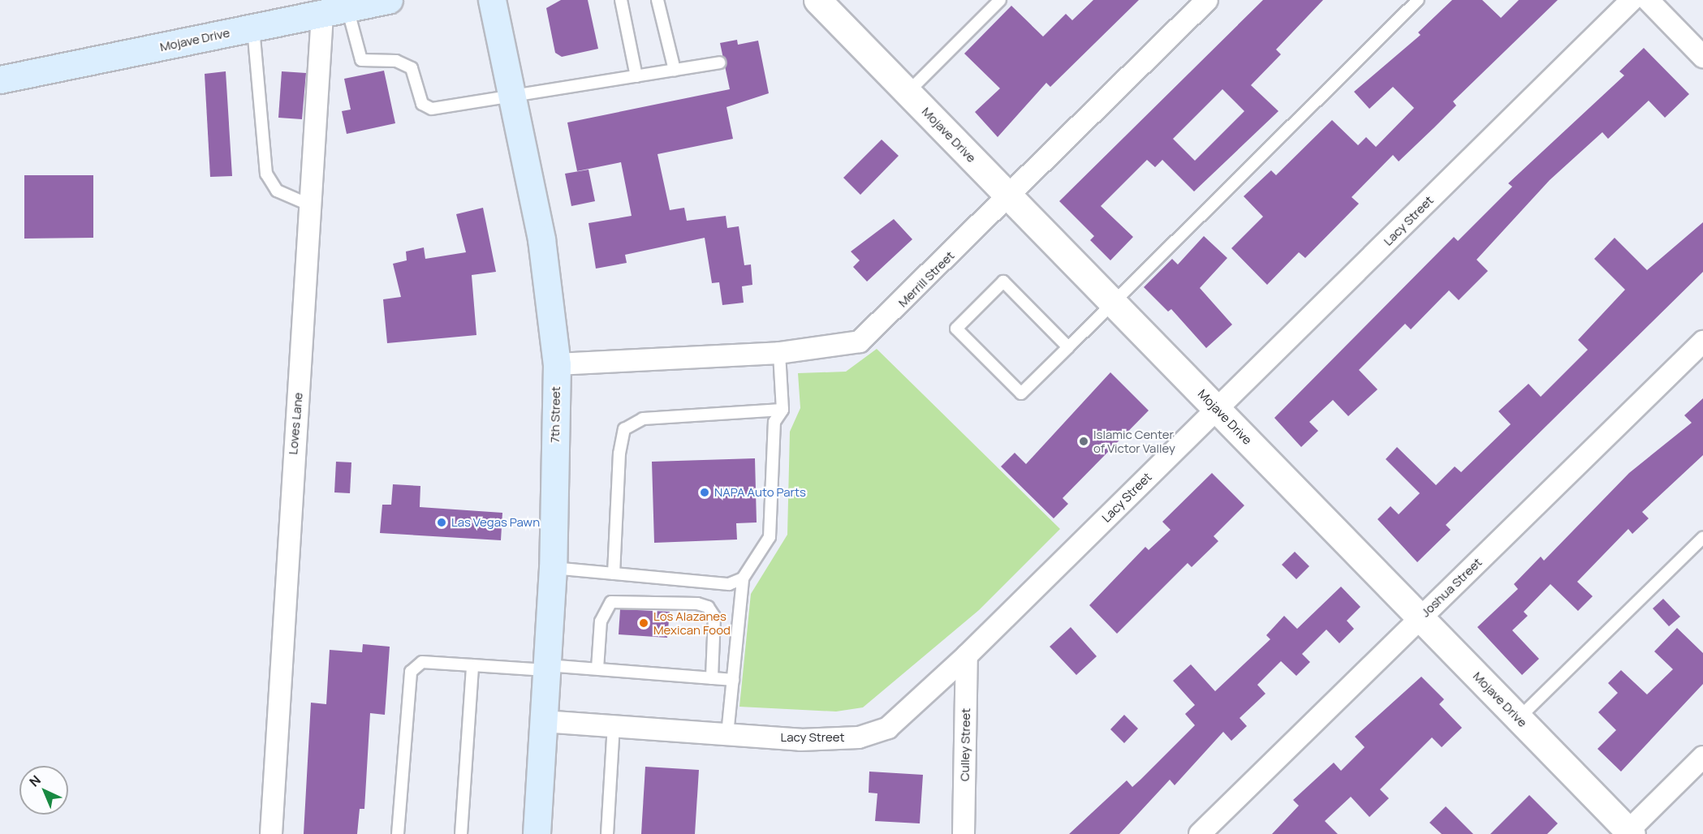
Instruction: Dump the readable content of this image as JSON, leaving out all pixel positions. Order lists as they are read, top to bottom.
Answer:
{
  "streets": {
    "main road": ["Mojave Drive", "7th Street"],
    "street": [
      "Lacy Street",
      "Merrill Street",
      "Loves Lane",
      "Joshua Street",
      "Culley Street"
    ]
  },
  "crossings": [
    ["Mojave Drive", "Lacy Street"],
    ["Mojave Drive", "Merrill Street"],
    ["Mojave Drive", "Loves Lane"],
    ["Mojave Drive", "Joshua Street"],
    ["Lacy Street", "7th Street"],
    ["Lacy Street", "Culley Street"],
    ["Merrill Street", "7th Street"]
  ],
  "places": [
    "Islamic Center of Victor Valley",
    "NAPA Auto Parts",
    "Las Vegas Pawn",
    "Los Alazanes Mexican Food"
  ],
  "north": "top left"
}
